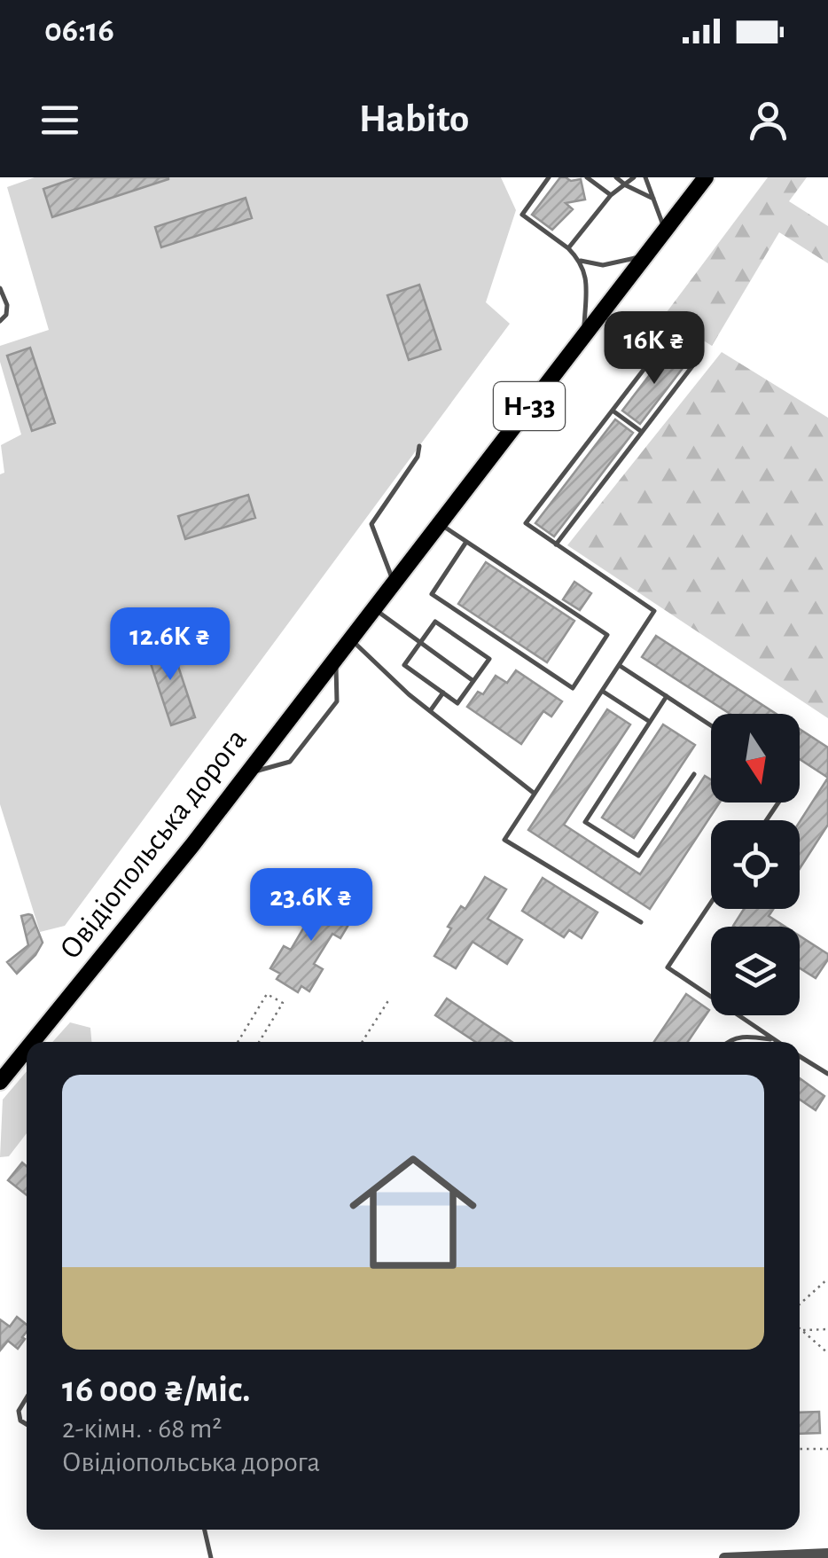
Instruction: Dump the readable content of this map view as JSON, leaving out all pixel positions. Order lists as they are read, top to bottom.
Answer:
{
  "streets": {
    "main road": ["Н-33", "Овідіопольська дорога"]
  },
  "north": "bottom",
  "page": {
    "status": "06:16",
    "header": "Habito",
    "price": ["16K ₴", "12.6K ₴", "23.6K ₴"],
    "list": [
      {
        "name": "16 000 ₴/міс.",
        "note": "2-кімн. · 68 m² · Овідіопольська дорога"
      }
    ]
  }
}
